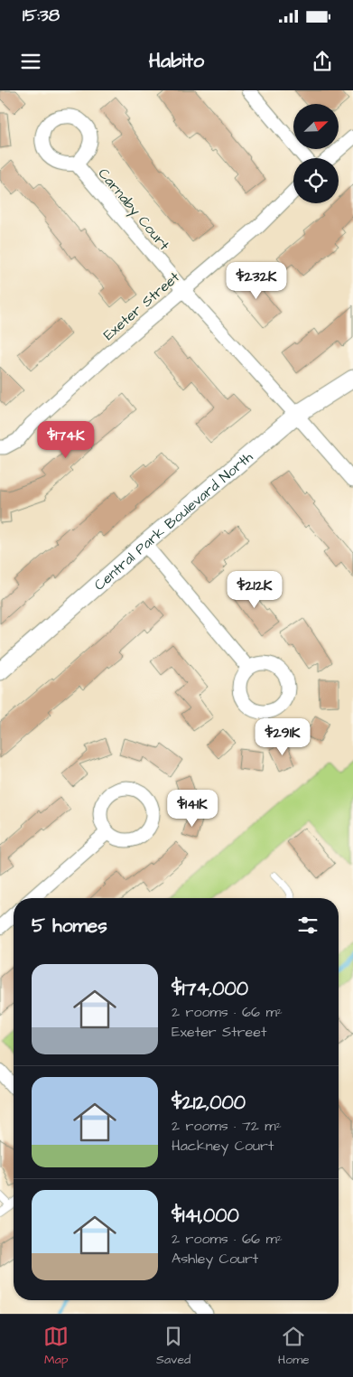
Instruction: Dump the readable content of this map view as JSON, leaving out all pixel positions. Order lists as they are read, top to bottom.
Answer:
{
  "streets": {
    "street": ["Carnaby Court", "Exeter Street", "Central Park Boulevard North"]
  },
  "crossings": [
    ["Carnaby Court", "Exeter Street"],
    ["Carnaby Court", "Central Park Boulevard North"]
  ],
  "north": "top right",
  "page": {
    "status": "15:38",
    "header": "Habito",
    "price": [
      "$232K",
      "$174K",
      "$212K",
      "$291K",
      "$141K"
    ],
    "heading": "5 homes",
    "list": [
      {
        "name": "$174,000",
        "note": "2 rooms · 66 m² · Exeter Street"
      },
      {
        "name": "$212,000",
        "note": "2 rooms · 72 m² · Hackney Court"
      },
      {
        "name": "$141,000",
        "note": "2 rooms · 66 m² · Ashley Court"
      }
    ],
    "tabs": ["Map", "Saved", "Home"]
  }
}
